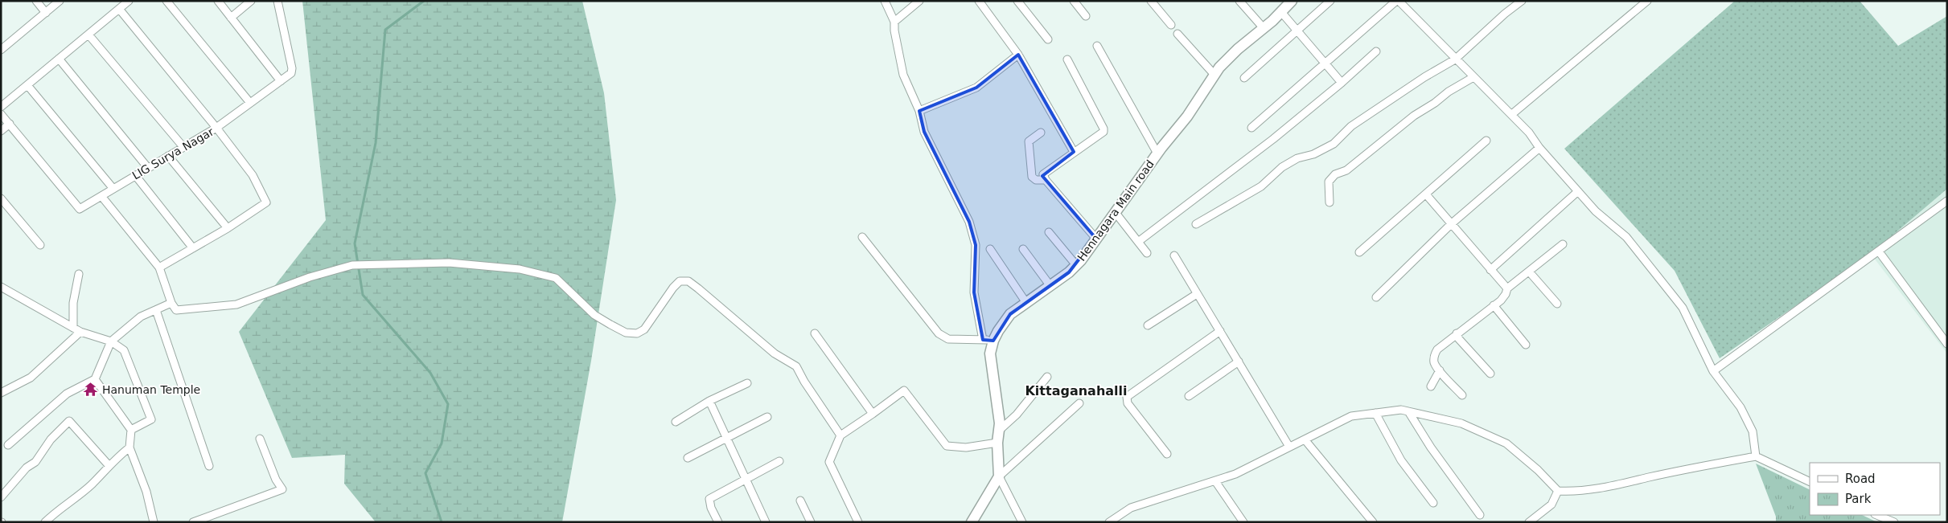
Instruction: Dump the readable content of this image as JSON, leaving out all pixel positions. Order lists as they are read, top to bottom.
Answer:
{
  "streets": {
    "street": ["LIG Surya Nagar", "Hennagara Main road"]
  },
  "districts": ["Kittaganahalli"],
  "places": {
    "temple": ["Hanuman Temple"]
  },
  "legend": ["Road", "Park"]
}
